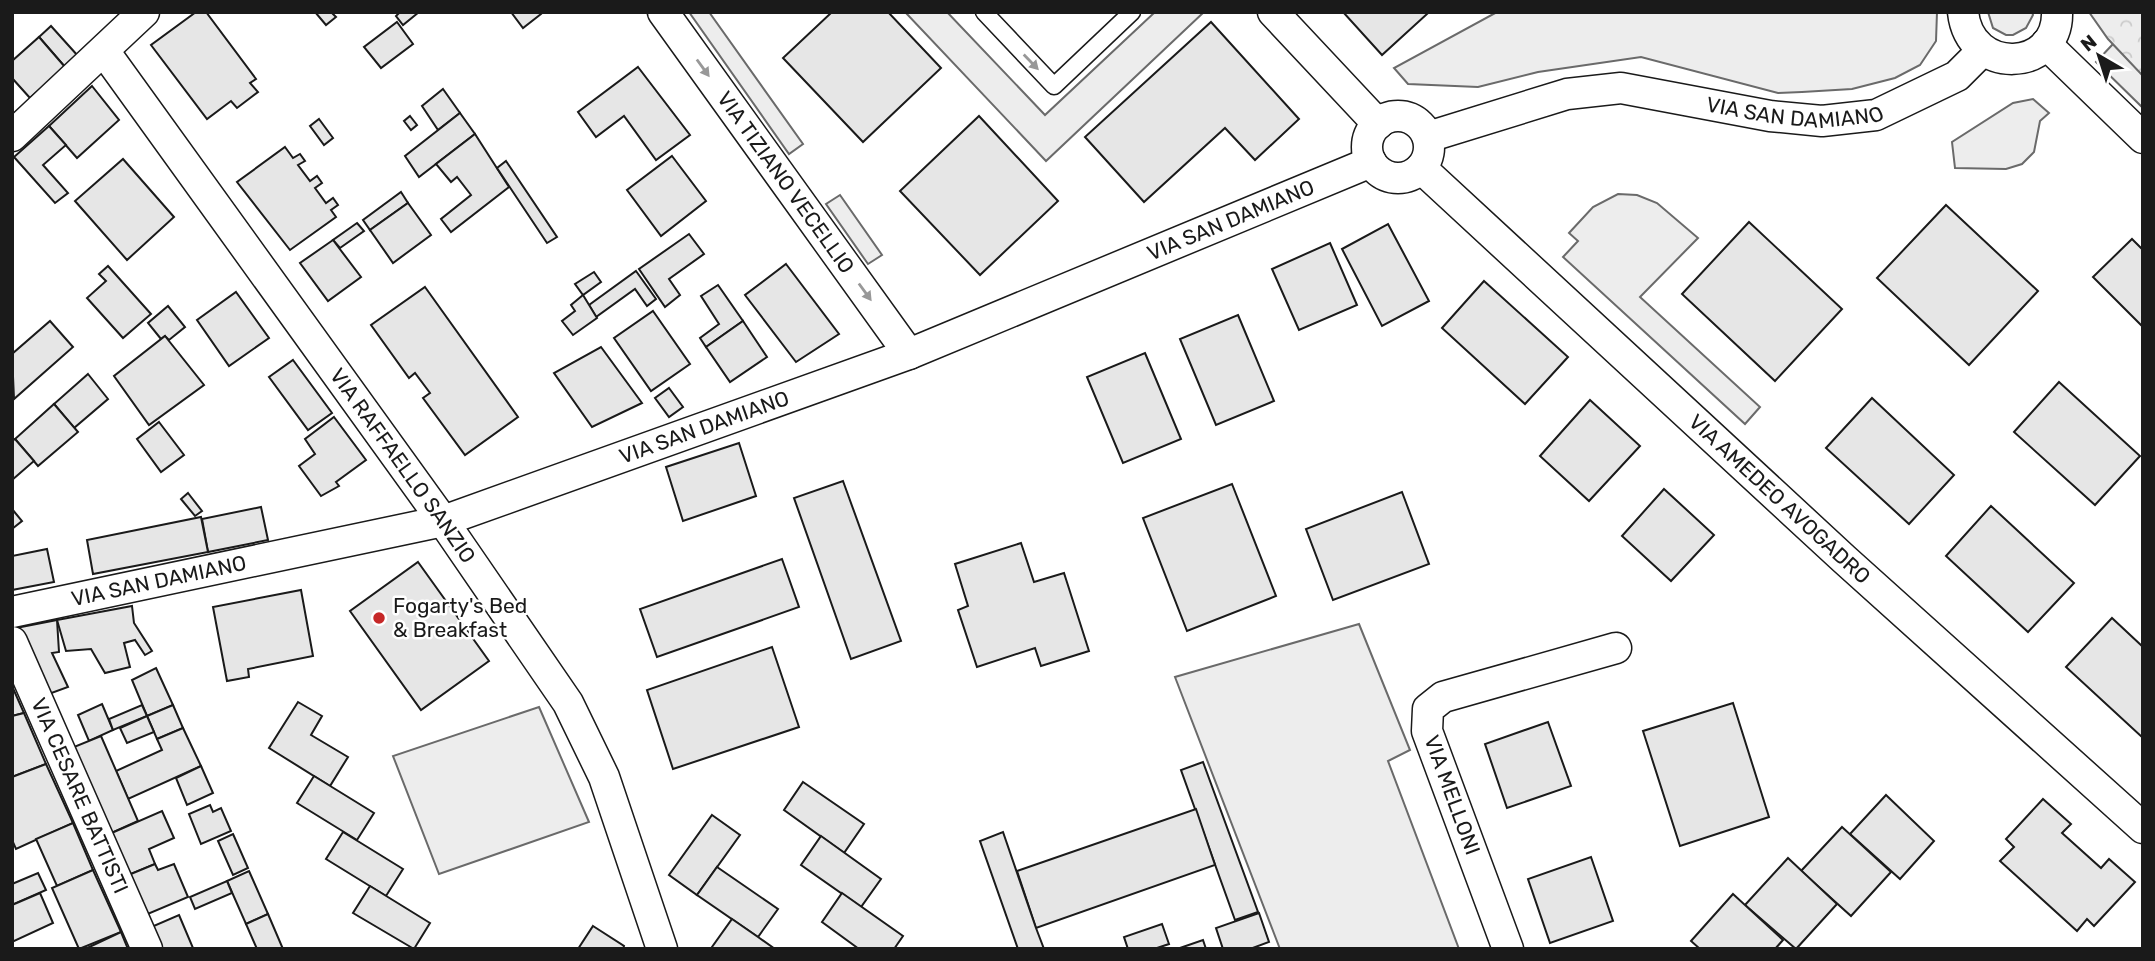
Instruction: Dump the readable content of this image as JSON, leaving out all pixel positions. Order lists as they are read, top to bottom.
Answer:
{
  "streets": {
    "street": [
      "VIA SAN DAMIANO",
      "VIA TIZIANO VECELLIO",
      "VIA RAFFAELLO SANZIO",
      "VIA AMEDEO AVOGADRO",
      "VIA CESARE BATTISTI",
      "VIA MELLONI"
    ]
  },
  "crossings": [
    ["VIA SAN DAMIANO", "VIA TIZIANO VECELLIO"],
    ["VIA SAN DAMIANO", "VIA RAFFAELLO SANZIO"],
    ["VIA SAN DAMIANO", "VIA AMEDEO AVOGADRO"]
  ],
  "one_way": ["VIA TIZIANO VECELLIO"],
  "places": ["Fogarty's Bed & Breakfast"],
  "north": "top left"
}
